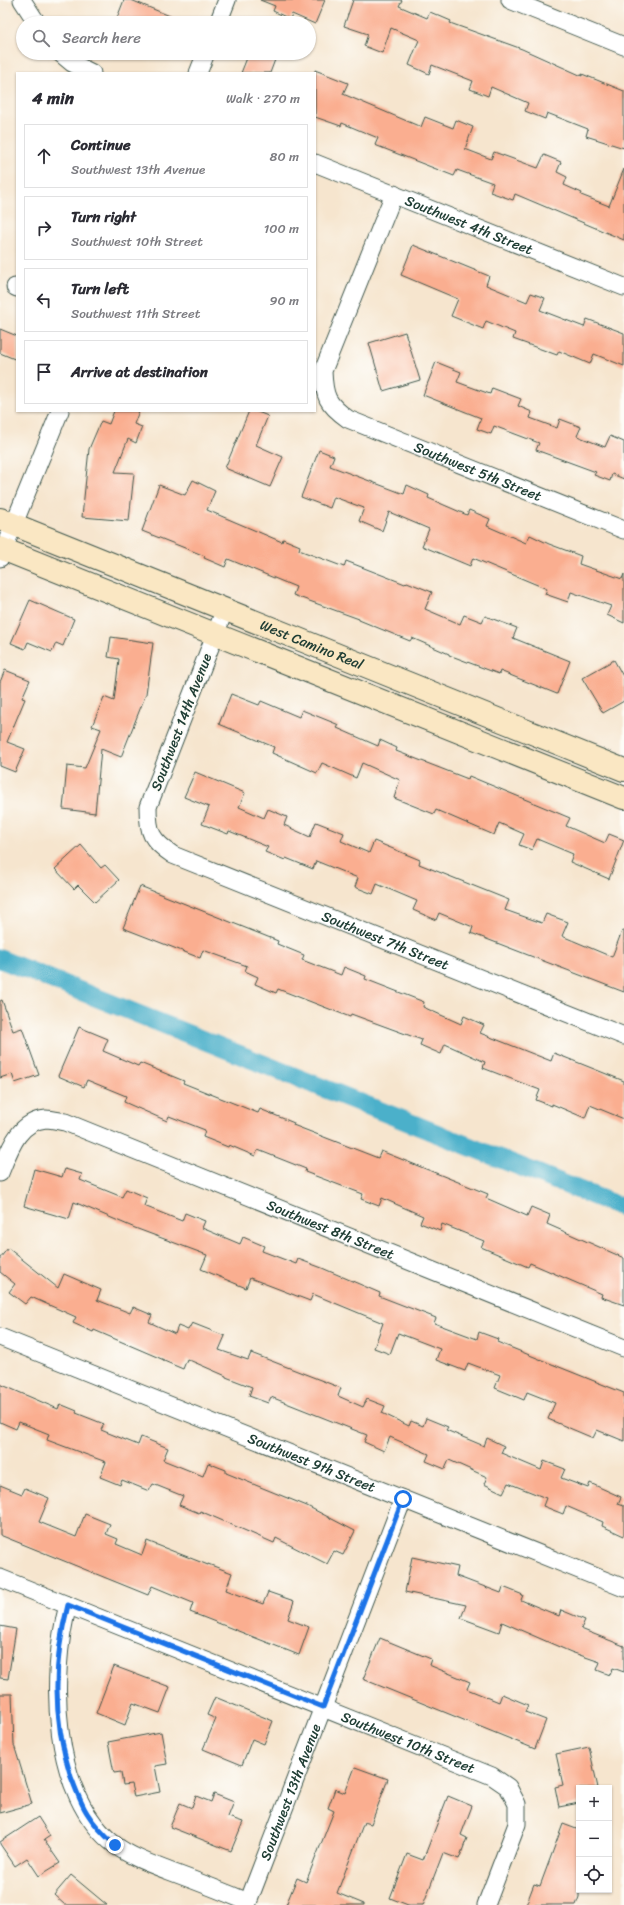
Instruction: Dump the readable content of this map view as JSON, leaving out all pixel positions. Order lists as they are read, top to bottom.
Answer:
{
  "streets": {
    "street": [
      "Southwest 4th Street",
      "Southwest 5th Street",
      "West Camino Real",
      "Southwest 14th Avenue",
      "Southwest 7th Street",
      "Southwest 8th Street",
      "Southwest 9th Street",
      "Southwest 10th Street",
      "Southwest 13th Avenue"
    ]
  },
  "crossings": [
    ["Southwest 4th Street", "Southwest 5th Street"],
    ["West Camino Real", "Southwest 14th Avenue"],
    ["Southwest 14th Avenue", "Southwest 7th Street"],
    ["Southwest 9th Street", "Southwest 13th Avenue"],
    ["Southwest 10th Street", "Southwest 13th Avenue"]
  ],
  "page": {
    "search": "Search here",
    "heading": ["4 min", "Walk · 270 m"],
    "list": [
      ["Continue", "Southwest 13th Avenue", "80 m"],
      ["Turn right", "Southwest 10th Street", "100 m"],
      ["Turn left", "Southwest 11th Street", "90 m"],
      "Arrive at destination"
    ],
    "map_buttons": ["+", "−"]
  }
}
